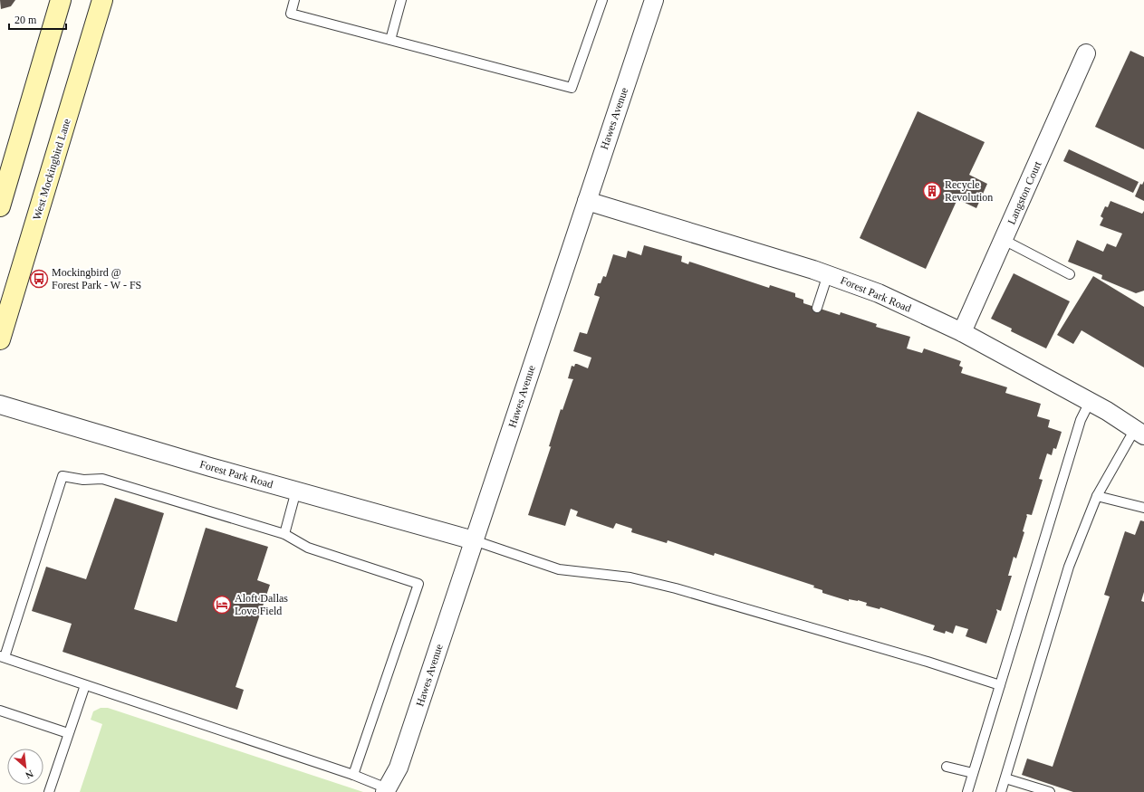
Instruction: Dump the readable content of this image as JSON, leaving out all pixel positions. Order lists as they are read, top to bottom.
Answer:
{
  "streets": {
    "main road": ["West Mockingbird Lane"],
    "street": ["Hawes Avenue", "Langston Court", "Forest Park Road"]
  },
  "crossings": [
    ["Hawes Avenue", "Forest Park Road"],
    ["Langston Court", "Forest Park Road"]
  ],
  "places": {
    "building": ["Recycle Revolution"],
    "bus stop": ["Mockingbird @ Forest Park - W - FS"],
    "hotel": ["Aloft Dallas Love Field"]
  },
  "scale_bar": "20 m",
  "north": "bottom right"
}
